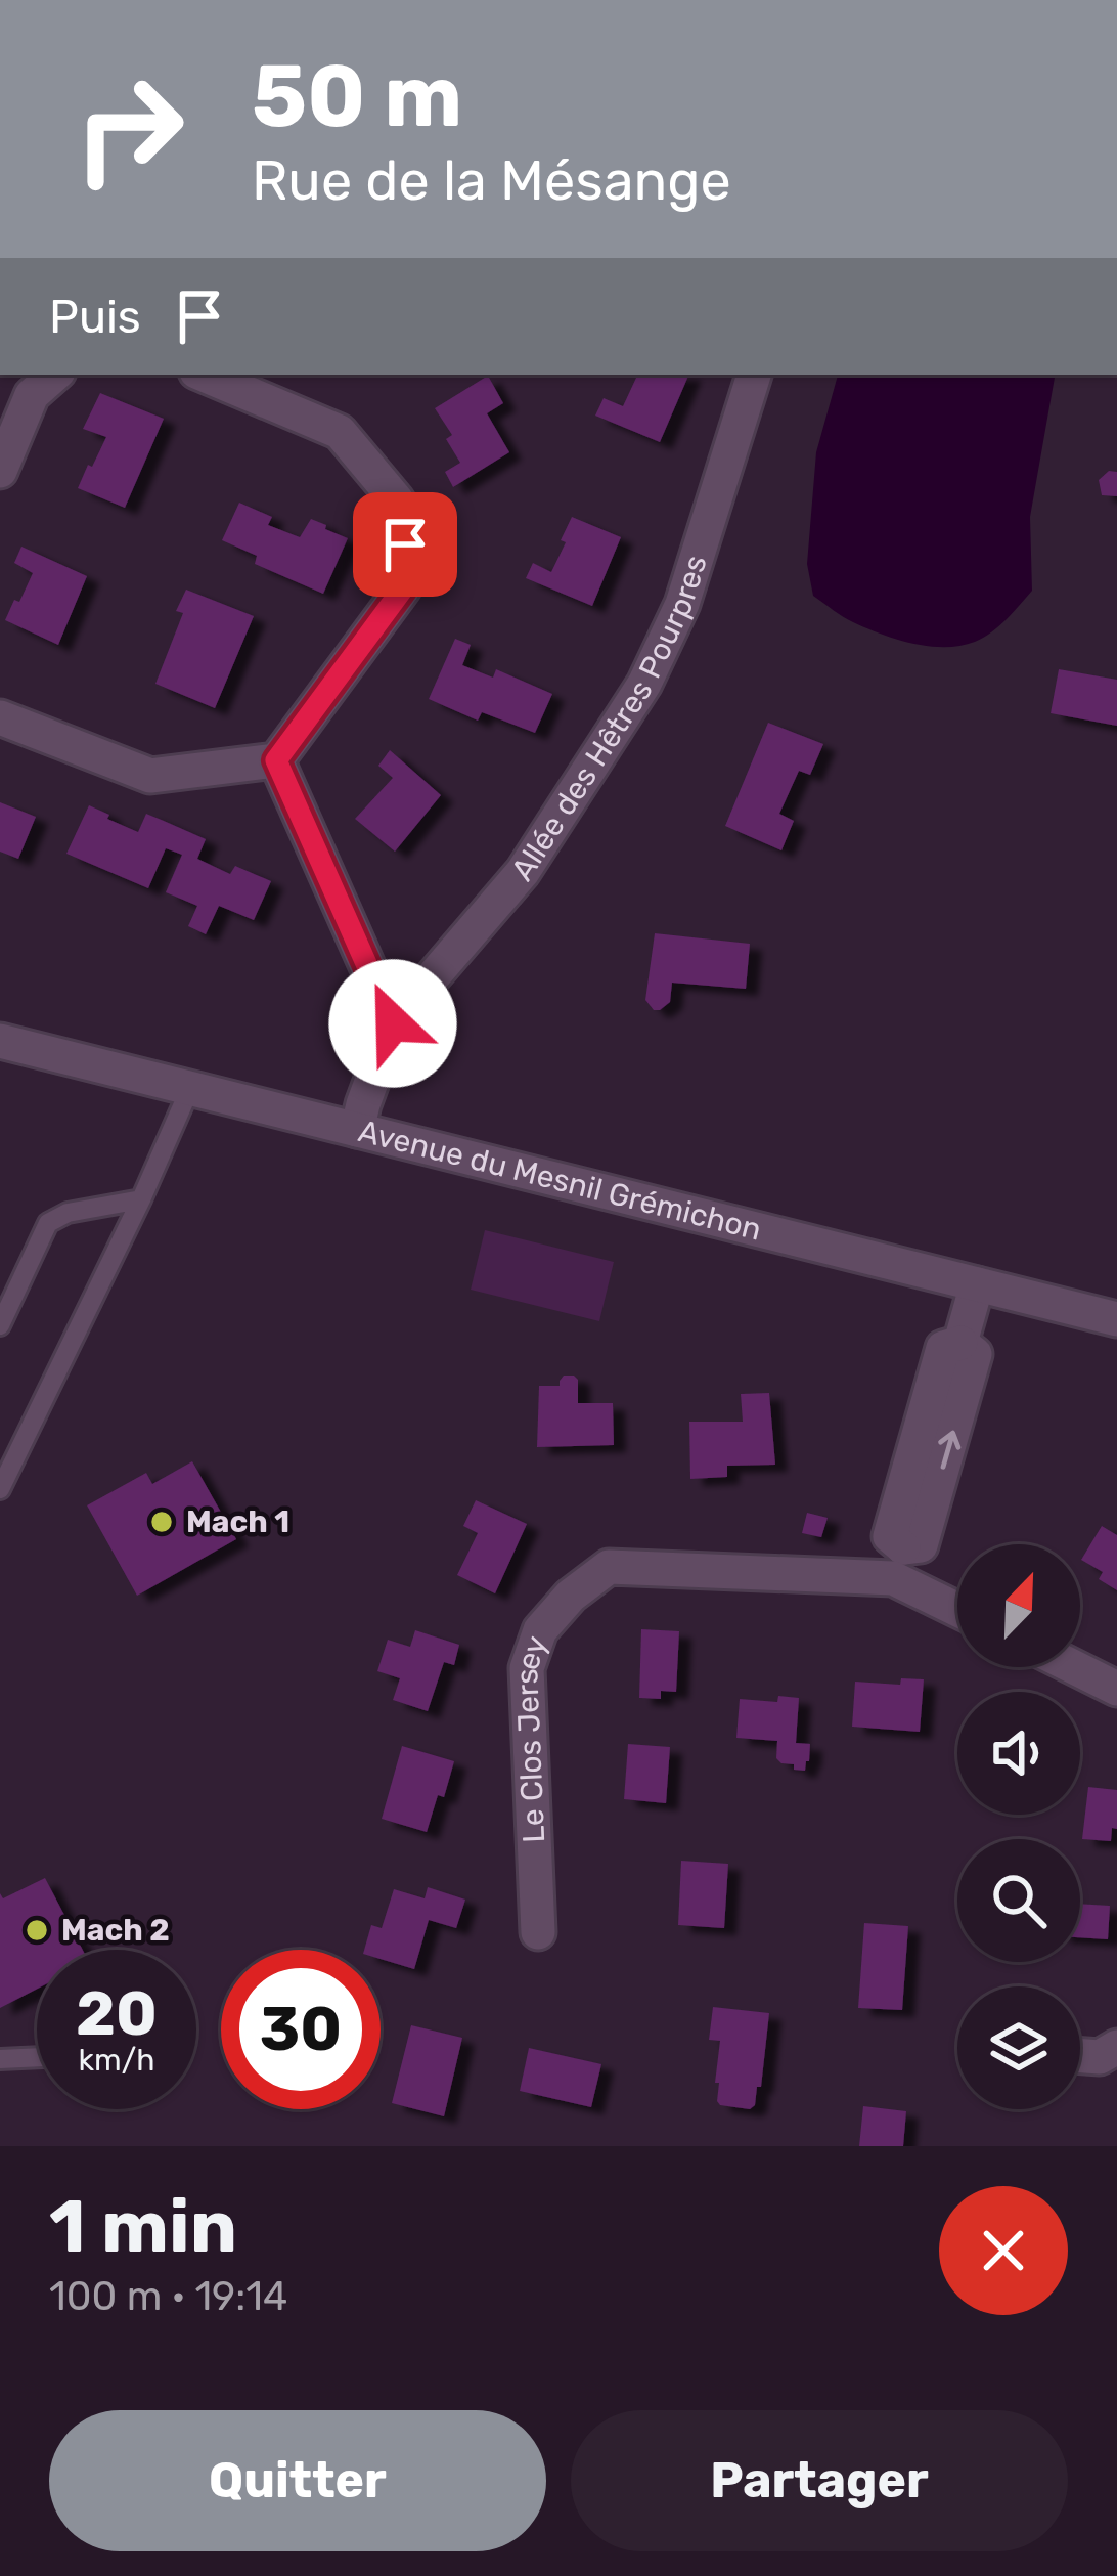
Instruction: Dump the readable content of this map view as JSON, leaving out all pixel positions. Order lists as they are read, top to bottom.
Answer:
{
  "streets": {
    "street": ["Allée des Hêtres Pourpres", "Avenue du Mesnil Grémichon", "Le Clos Jersey"]
  },
  "places": ["Mach 1", "Mach 2"],
  "north": "top right",
  "page": {
    "turn": ["50 m", "Rue de la Mésange"],
    "then": "Puis",
    "speed": "20 km/h",
    "limit": "30",
    "heading": ["1 min", "100 m · 19:14"],
    "buttons": ["Quitter", "Partager"]
  }
}
